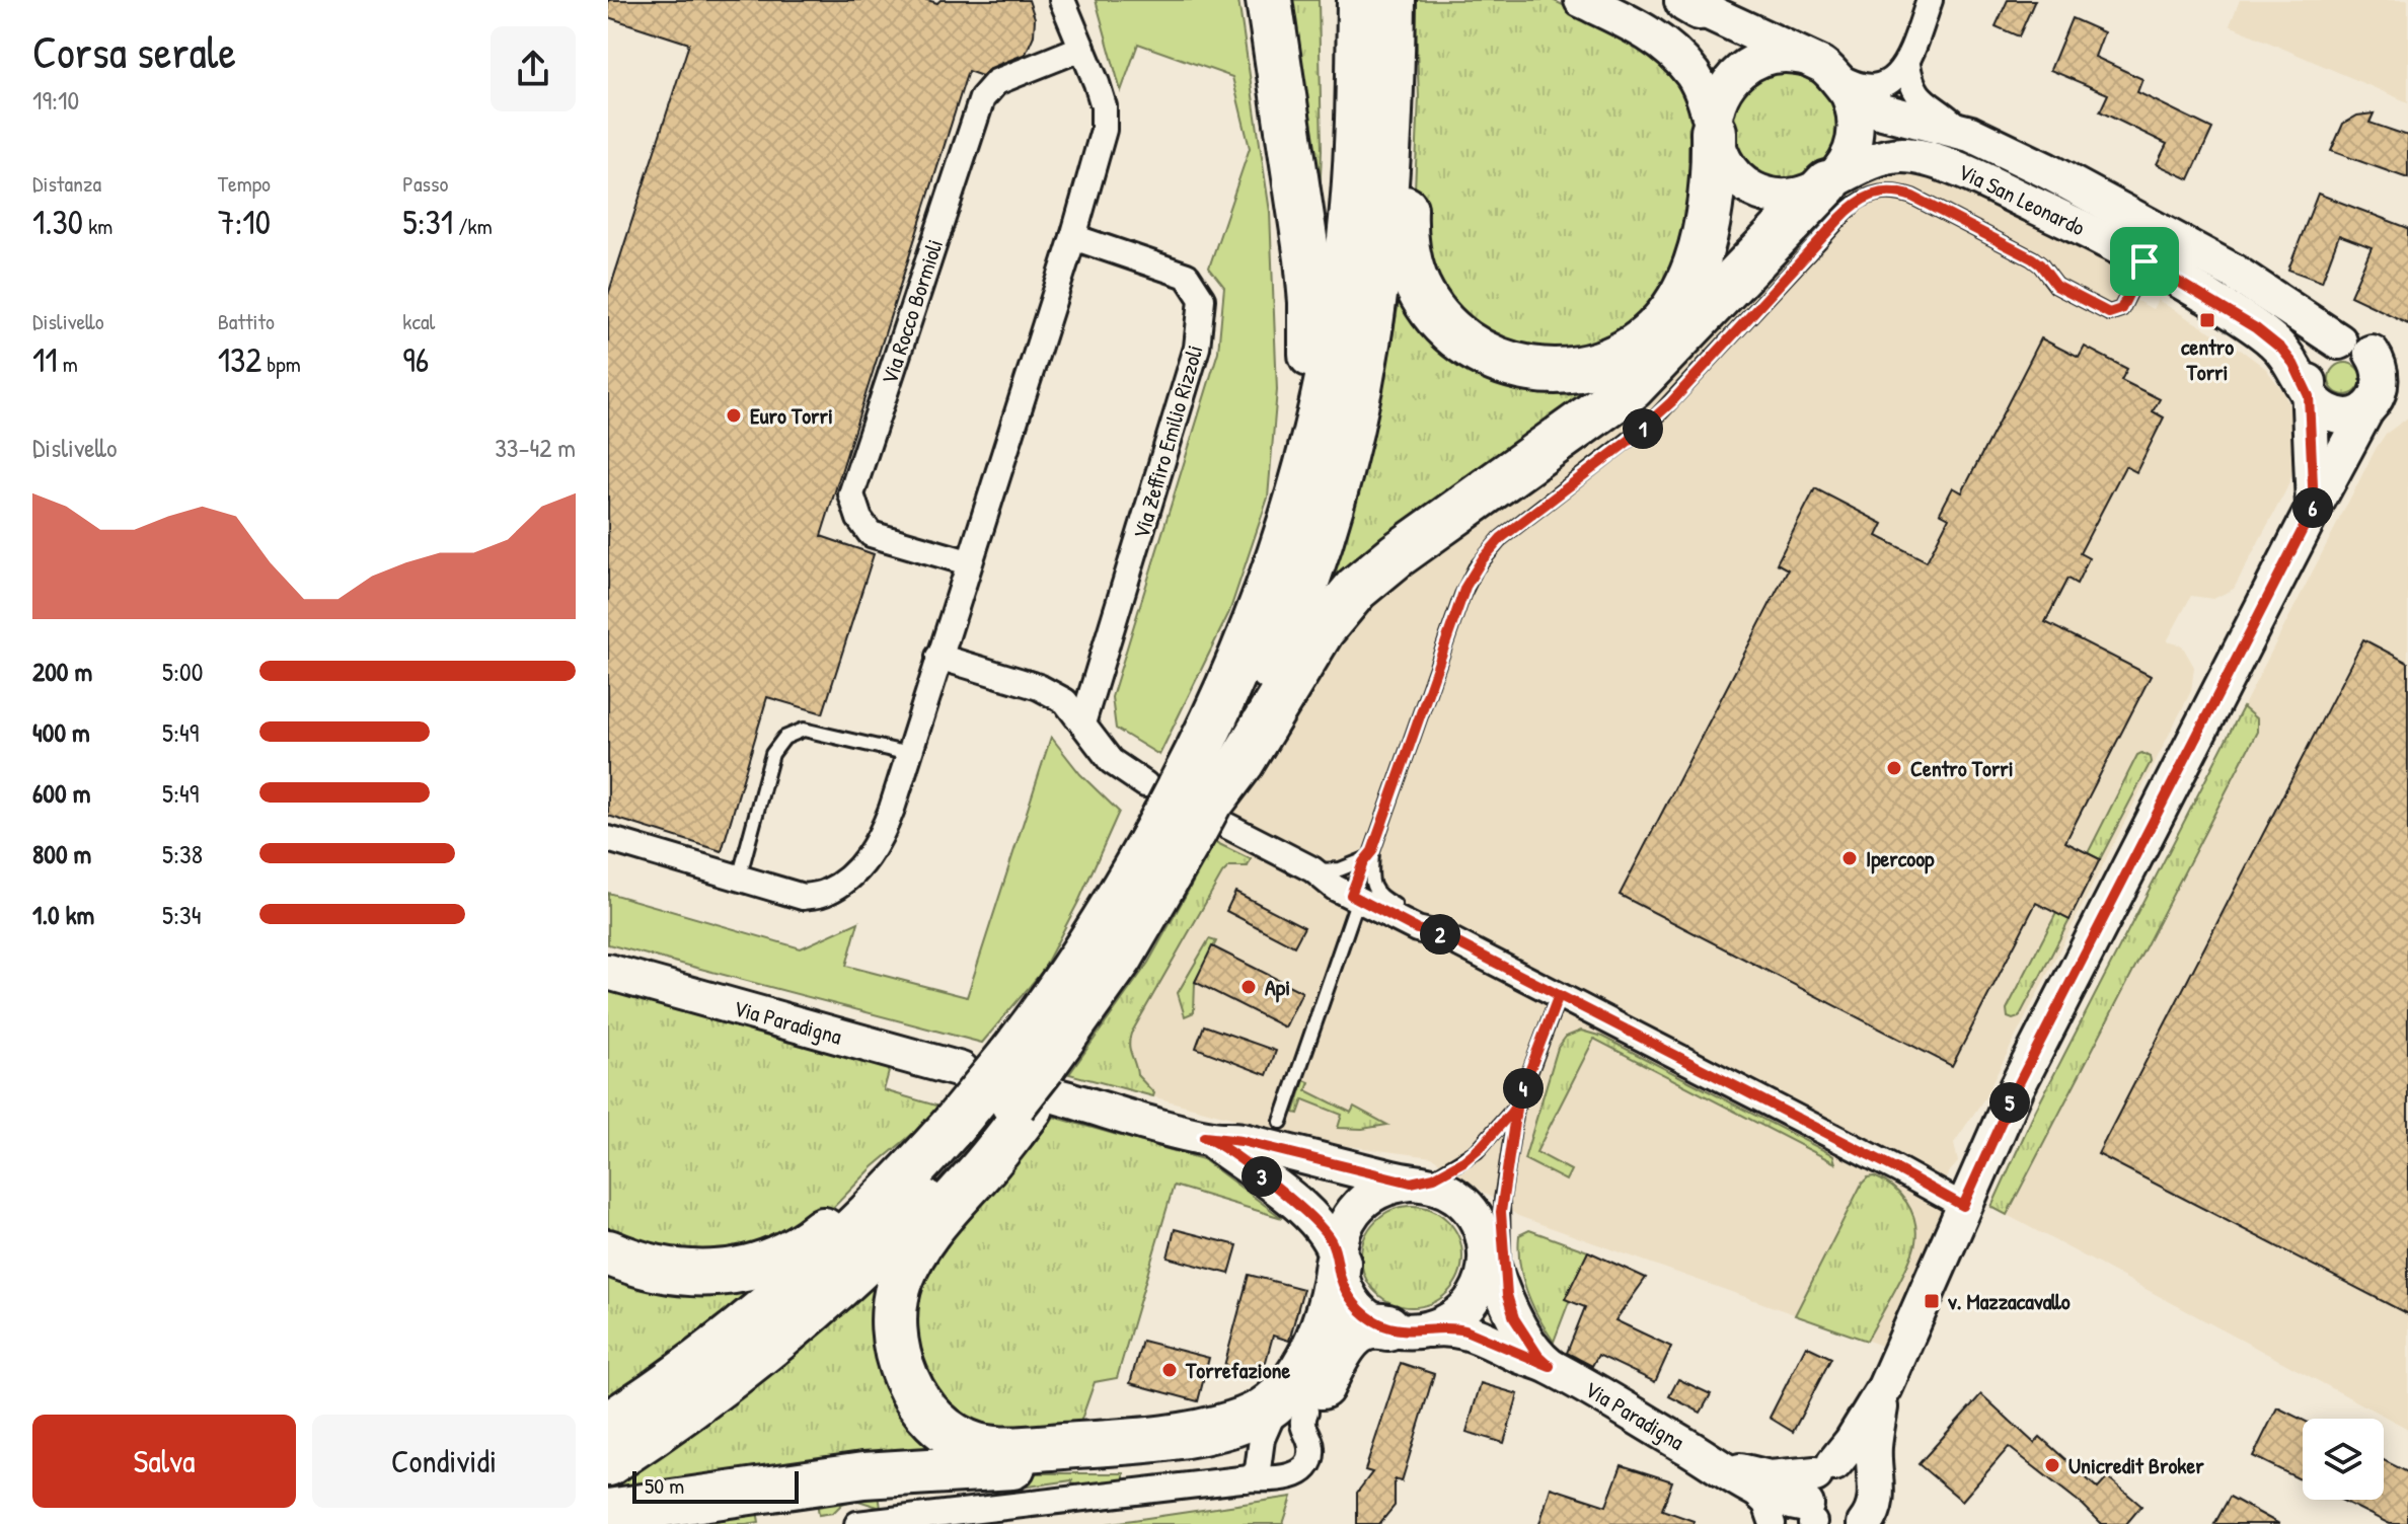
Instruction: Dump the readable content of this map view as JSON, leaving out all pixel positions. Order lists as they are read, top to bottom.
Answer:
{
  "streets": {
    "street": [
      "Via San Leonardo",
      "Via Rocco Bormioli",
      "Via Zeffiro Emilio Rizzoli",
      "Via Paradigna"
    ]
  },
  "places": {
    "transit": ["centro Torri", "v. Mazzacavallo"],
    "other": [
      "Euro Torri",
      "Centro Torri",
      "Ipercoop",
      "Api",
      "Torrefazione",
      "Unicredit Broker"
    ]
  },
  "scale_bar": "50 m",
  "page": {
    "heading": ["Corsa serale", "19:10"],
    "stats": [
      ["Distanza", "1.30 km"],
      ["Tempo", "7:10"],
      ["Passo", "5:31 /km"],
      ["Dislivello", "11 m"],
      ["Battito", "132 bpm"],
      ["kcal", "96"]
    ],
    "pins": [
      "1",
      "6",
      "2",
      "4",
      "5",
      "3"
    ],
    "chart": ["Dislivello", "33–42 m"],
    "list": [
      {
        "name": "200 m",
        "note": "5:00"
      },
      {
        "name": "400 m",
        "note": "5:49"
      },
      {
        "name": "600 m",
        "note": "5:49"
      },
      {
        "name": "800 m",
        "note": "5:38"
      },
      {
        "name": "1.0 km",
        "note": "5:34"
      }
    ],
    "buttons": ["Salva", "Condividi"],
    "scale": "50 m"
  }
}
